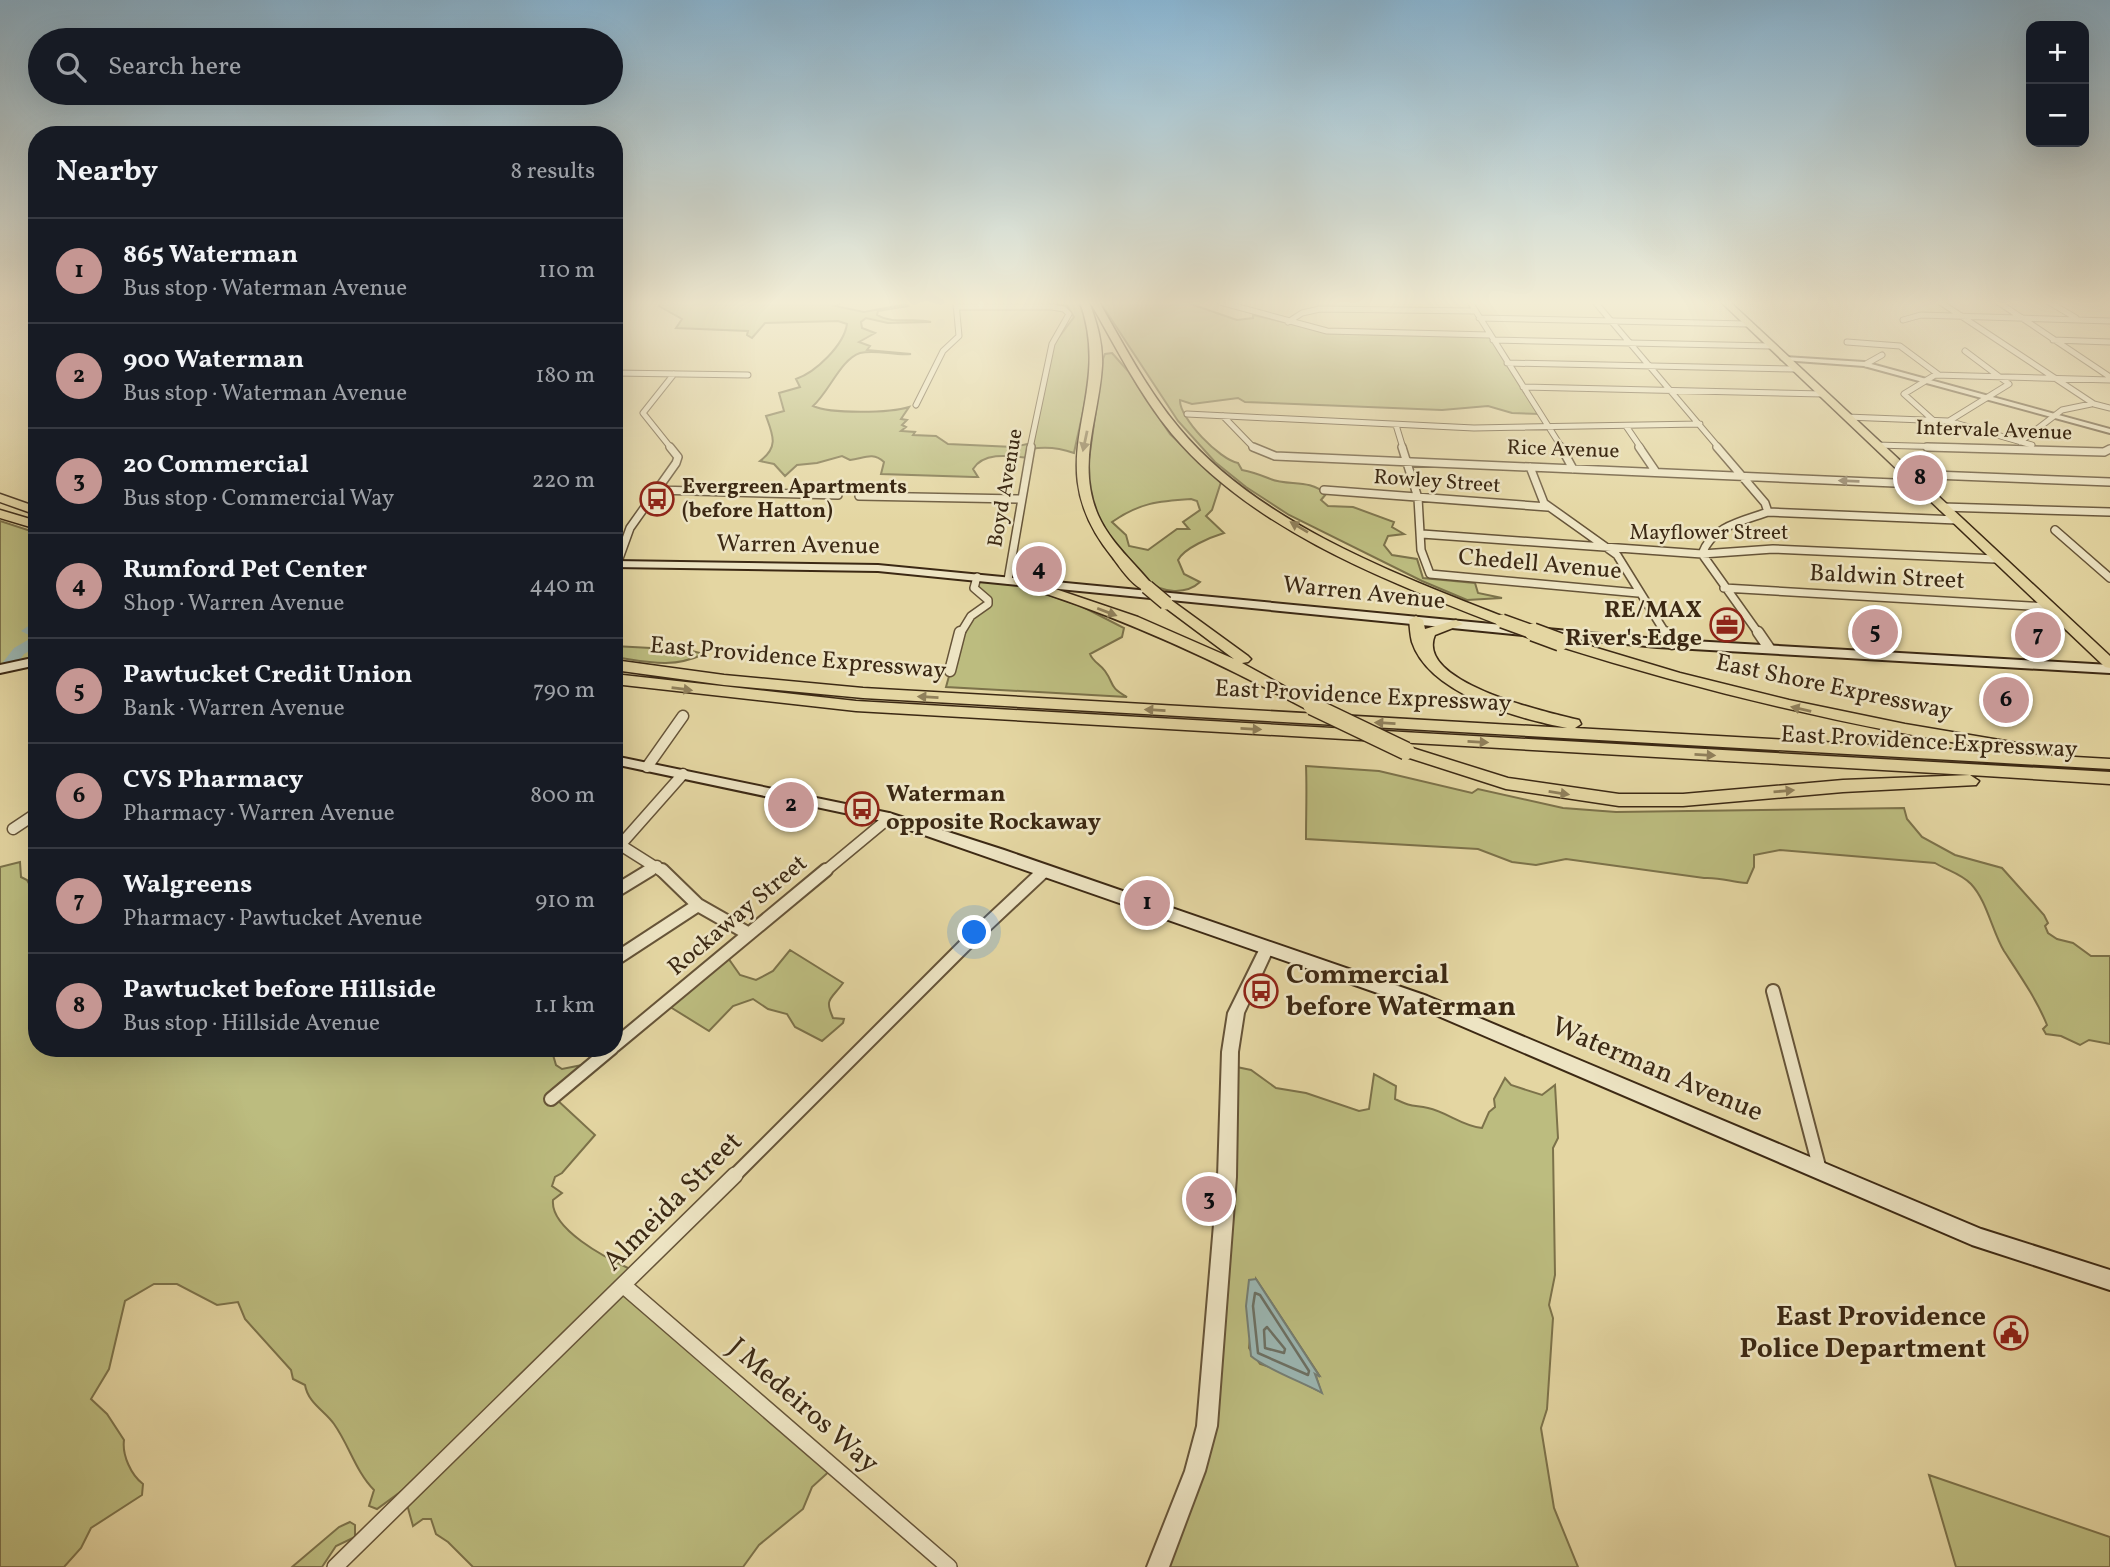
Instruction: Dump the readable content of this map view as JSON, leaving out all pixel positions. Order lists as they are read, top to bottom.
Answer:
{
  "streets": {
    "highway": ["East Providence Expressway", "East Shore Expressway"],
    "main road": ["Warren Avenue", "Waterman Avenue"],
    "street": [
      "Intervale Avenue",
      "Rice Avenue",
      "Rowley Street",
      "Boyd Avenue",
      "Mayflower Street",
      "Chedell Avenue",
      "Baldwin Street",
      "Rockaway Street",
      "Almeida Street",
      "J Medeiros Way"
    ]
  },
  "crossings": [
    ["Boyd Avenue", "Warren Avenue"],
    ["Mayflower Street", "Chedell Avenue"],
    ["East Providence Expressway", "East Shore Expressway"],
    ["Rockaway Street", "Waterman Avenue"],
    ["Waterman Avenue", "Almeida Street"],
    ["Almeida Street", "J Medeiros Way"]
  ],
  "places": {
    "bus stop": ["Evergreen Apartments (before Hatton)", "Waterman opposite Rockaway", "Commercial before Waterman"],
    "office": ["RE/MAX River's Edge"],
    "public building": ["East Providence Police Department"]
  },
  "page": {
    "map_buttons": ["+", "−"],
    "search": "Search here",
    "heading": ["Nearby", "8 results"],
    "list": [
      {
        "mark": "1",
        "name": "865 Waterman",
        "note": "Bus stop · Waterman Avenue",
        "value": "110 m"
      },
      {
        "mark": "2",
        "name": "900 Waterman",
        "note": "Bus stop · Waterman Avenue",
        "value": "180 m"
      },
      {
        "mark": "3",
        "name": "20 Commercial",
        "note": "Bus stop · Commercial Way",
        "value": "220 m"
      },
      {
        "mark": "4",
        "name": "Rumford Pet Center",
        "note": "Shop · Warren Avenue",
        "value": "440 m"
      },
      {
        "mark": "5",
        "name": "Pawtucket Credit Union",
        "note": "Bank · Warren Avenue",
        "value": "790 m"
      },
      {
        "mark": "6",
        "name": "CVS Pharmacy",
        "note": "Pharmacy · Warren Avenue",
        "value": "800 m"
      },
      {
        "mark": "7",
        "name": "Walgreens",
        "note": "Pharmacy · Pawtucket Avenue",
        "value": "910 m"
      },
      {
        "mark": "8",
        "name": "Pawtucket before Hillside",
        "note": "Bus stop · Hillside Avenue",
        "value": "1.1 km"
      }
    ],
    "pins": [
      "8",
      "4",
      "5",
      "7",
      "6",
      "2",
      "1",
      "3"
    ]
  }
}
